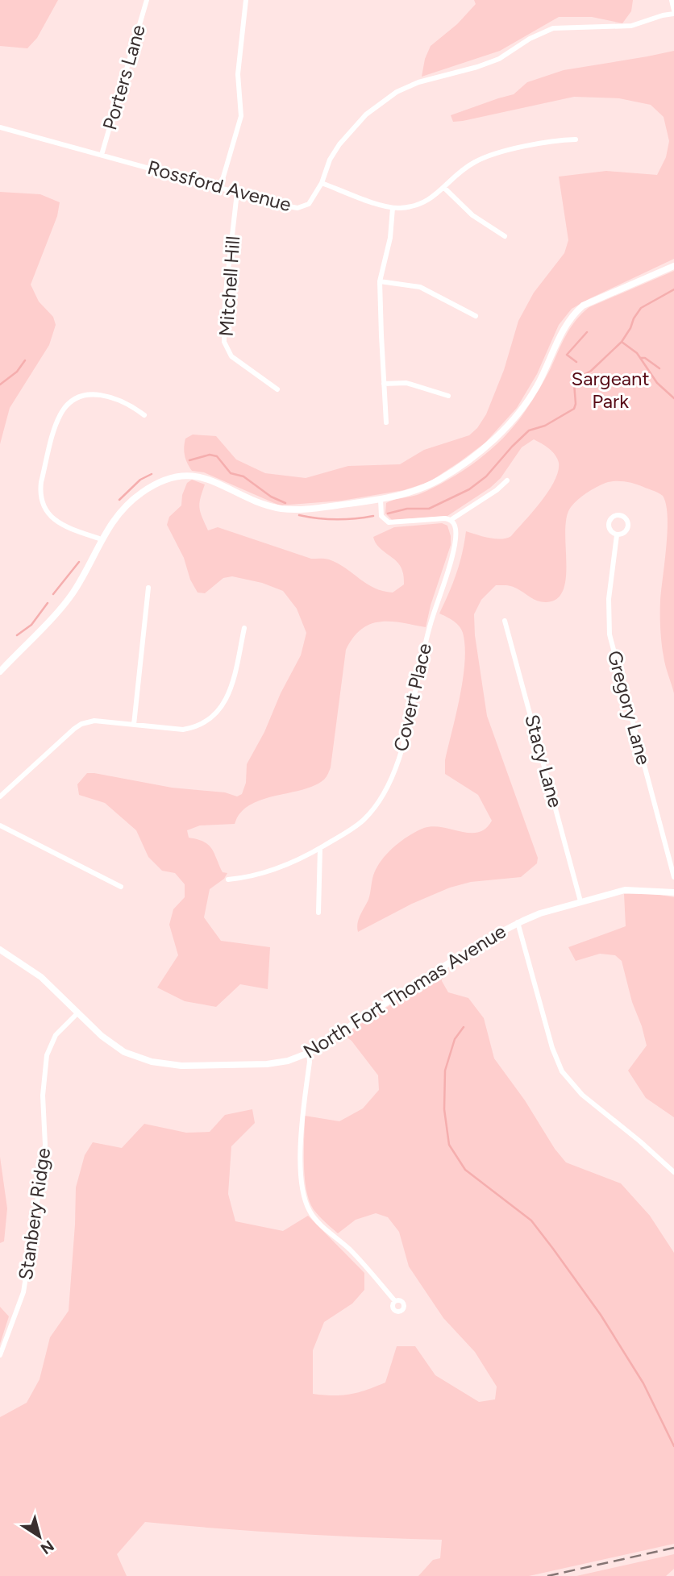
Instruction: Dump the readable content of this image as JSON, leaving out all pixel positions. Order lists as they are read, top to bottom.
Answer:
{
  "streets": {
    "street": [
      "Porters Lane",
      "Rossford Avenue",
      "Mitchell Hill",
      "Covert Place",
      "Gregory Lane",
      "Stacy Lane",
      "North Fort Thomas Avenue",
      "Stanbery Ridge"
    ]
  },
  "crossings": [
    ["Porters Lane", "Rossford Avenue"],
    ["Rossford Avenue", "Mitchell Hill"],
    ["Stacy Lane", "North Fort Thomas Avenue"],
    ["North Fort Thomas Avenue", "Stanbery Ridge"]
  ],
  "parks": ["Sargeant Park"],
  "north": "bottom right"
}
